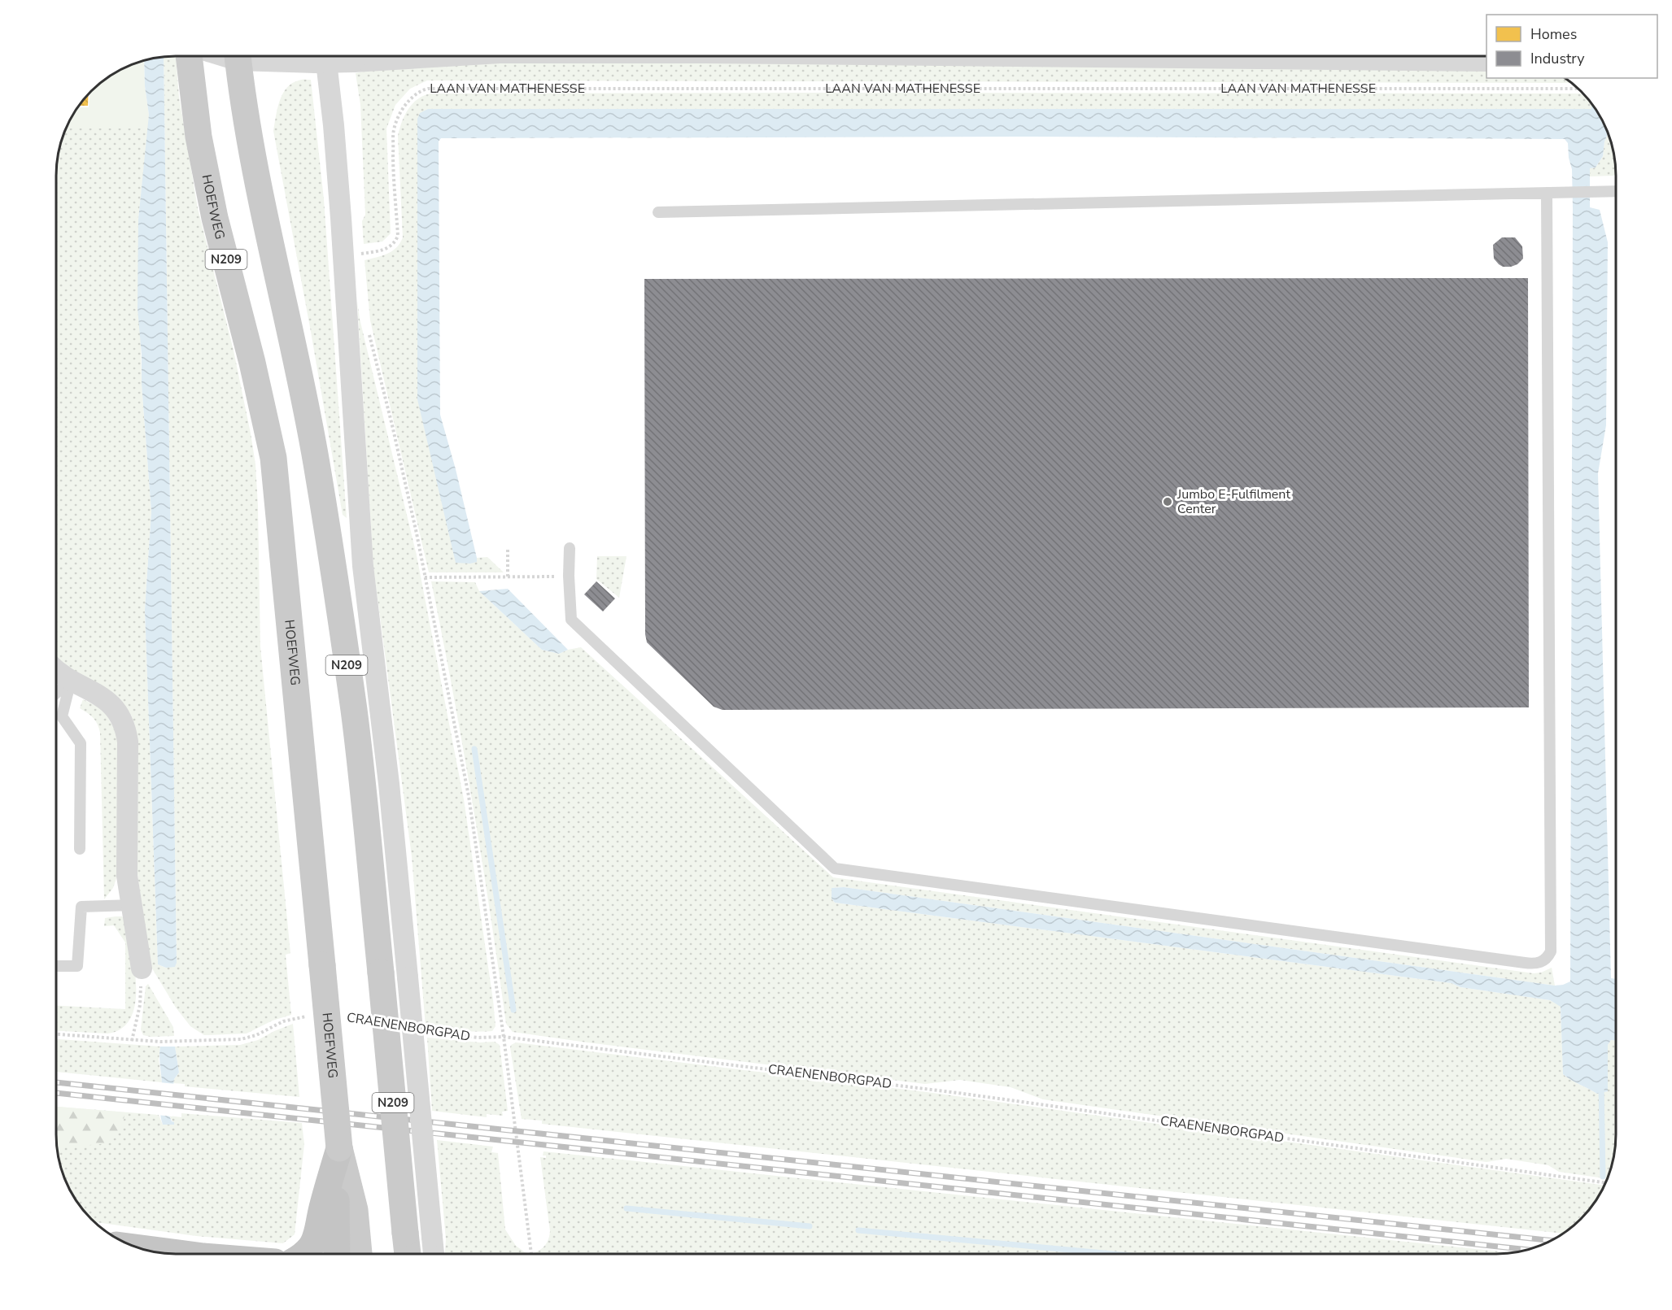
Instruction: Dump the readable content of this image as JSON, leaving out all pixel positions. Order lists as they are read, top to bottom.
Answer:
{
  "streets": {
    "highway": ["N209"],
    "main road": ["HOEFWEG"],
    "path": ["LAAN VAN MATHENESSE", "CRAENENBORGPAD"]
  },
  "crossings": [
    ["HOEFWEG", "N209"]
  ],
  "places": ["Jumbo E-Fulfilment Center"],
  "legend": ["Homes", "Industry"]
}
